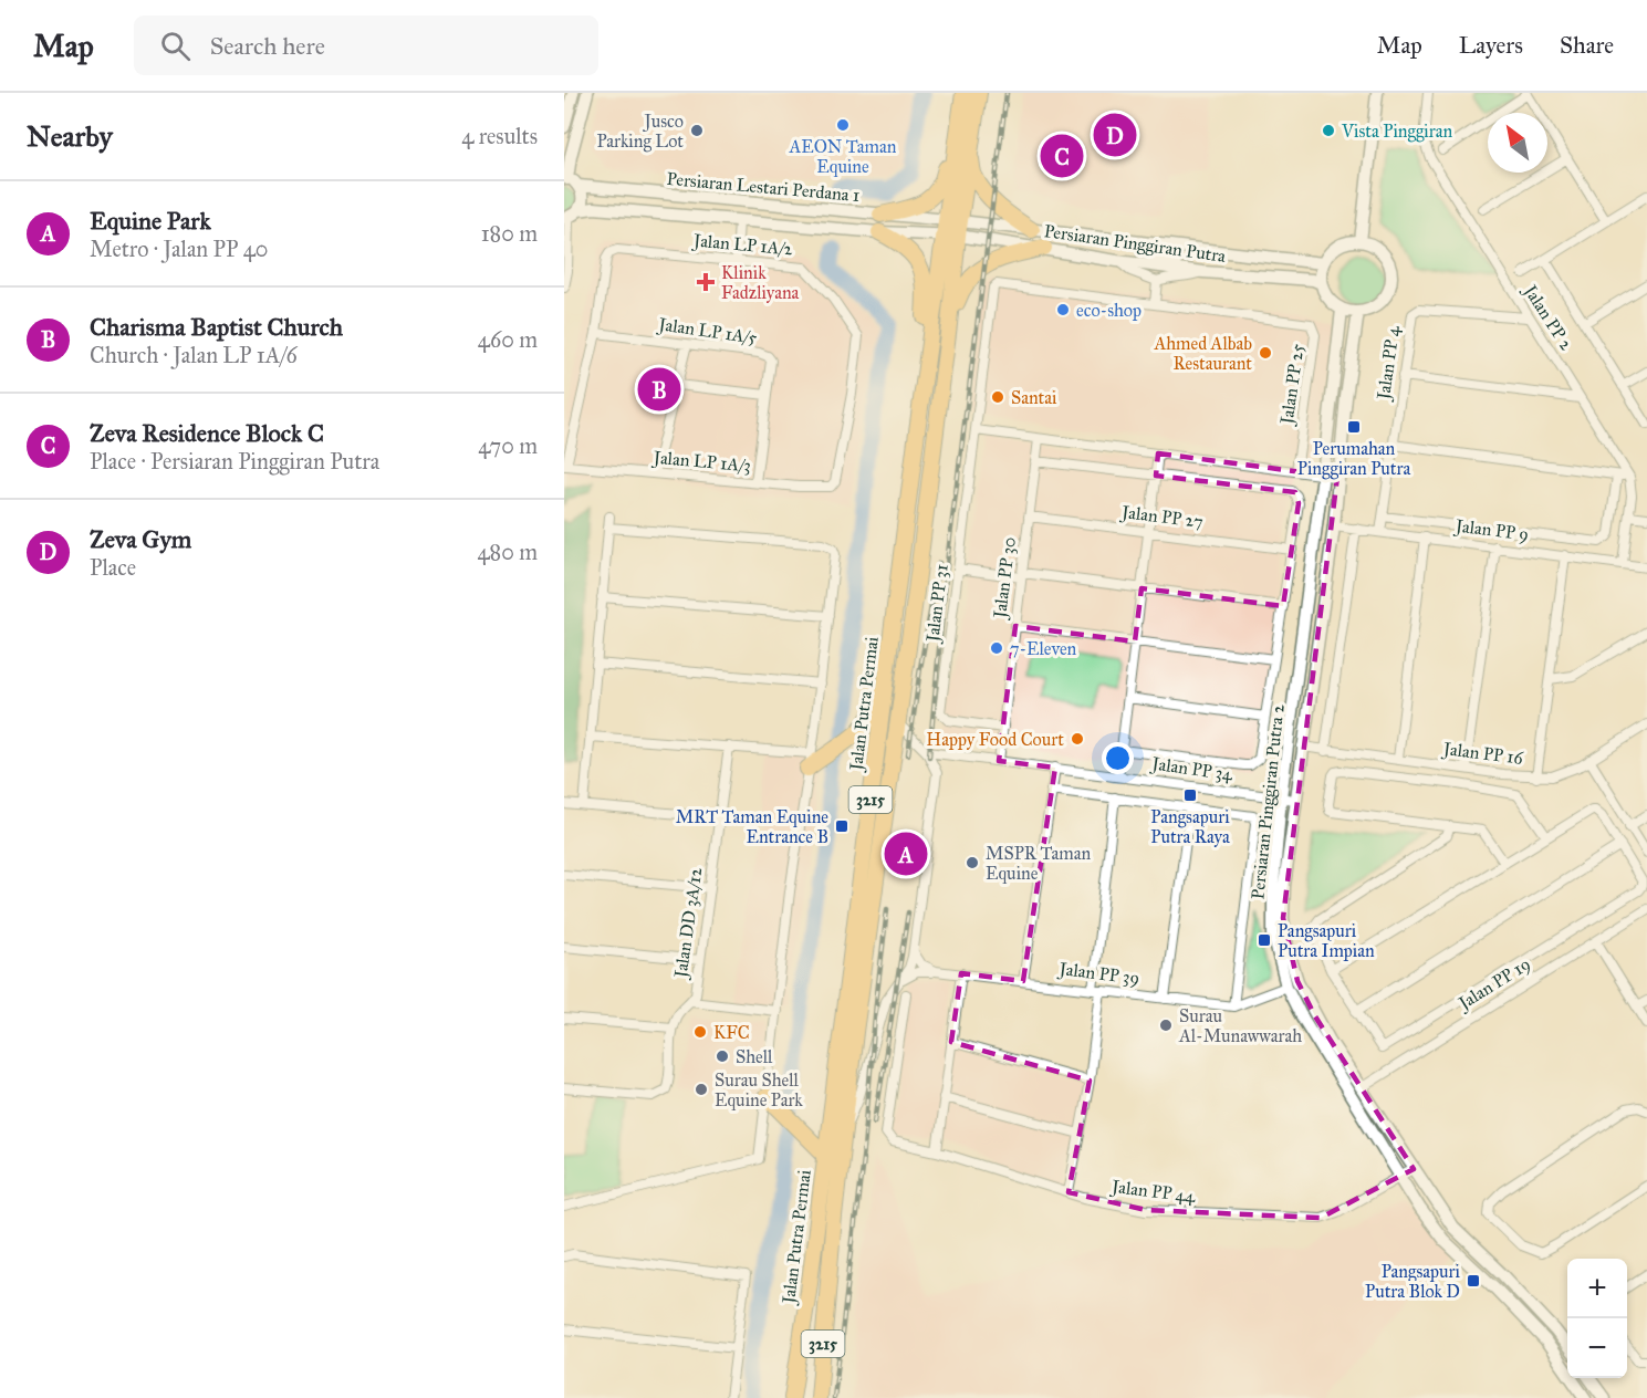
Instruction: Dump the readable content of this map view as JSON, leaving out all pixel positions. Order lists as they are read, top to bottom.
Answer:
{
  "streets": {
    "main road": ["Jalan Putra Permai", "3215"],
    "street": [
      "Persiaran Lestari Perdana 1",
      "Persiaran Pinggiran Putra",
      "Jalan LP 1A/2",
      "Jalan PP 2",
      "Jalan LP 1A/5",
      "Jalan PP 4",
      "Jalan PP 25",
      "Jalan LP 1A/3",
      "Jalan PP 27",
      "Jalan PP 9",
      "Jalan PP 30",
      "Jalan PP 31",
      "Jalan PP 16",
      "Jalan PP 34",
      "Persiaran Pinggiran Putra 2",
      "Jalan DD 3A/12",
      "Jalan PP 39",
      "Jalan PP 19",
      "Jalan PP 44"
    ]
  },
  "crossings": [
    ["Persiaran Lestari Perdana 1", "Persiaran Pinggiran Putra"],
    ["Persiaran Lestari Perdana 1", "Jalan Putra Permai"],
    ["Persiaran Pinggiran Putra", "Jalan Putra Permai"],
    ["Persiaran Pinggiran Putra", "Persiaran Pinggiran Putra 2"],
    ["Jalan LP 1A/2", "Jalan LP 1A/5"],
    ["Jalan LP 1A/2", "Jalan LP 1A/3"],
    ["Jalan PP 2", "Jalan PP 4"],
    ["Jalan LP 1A/5", "Jalan LP 1A/3"],
    ["Jalan PP 4", "Jalan PP 9"],
    ["Jalan PP 25", "Jalan PP 31"],
    ["Jalan PP 27", "Jalan PP 30"],
    ["Jalan PP 9", "Persiaran Pinggiran Putra 2"],
    ["Jalan PP 30", "Jalan PP 31"],
    ["Jalan PP 30", "Jalan PP 34"],
    ["Jalan PP 16", "Persiaran Pinggiran Putra 2"],
    ["Jalan PP 34", "Persiaran Pinggiran Putra 2"],
    ["Persiaran Pinggiran Putra 2", "Jalan PP 39"],
    ["Persiaran Pinggiran Putra 2", "Jalan PP 19"],
    ["Persiaran Pinggiran Putra 2", "Jalan PP 44"]
  ],
  "places": {
    "other": [
      "AEON Taman Equine",
      "Jusco Parking Lot",
      "Vista Pinggiran",
      "eco-shop",
      "Ahmed Albab Restaurant",
      "Santai",
      "7-Eleven",
      "Happy Food Court",
      "MSPR Taman Equine",
      "Surau Al-Munawwarah",
      "KFC",
      "Shell",
      "Surau Shell Equine Park"
    ],
    "health": ["Klinik Fadzliyana"],
    "transit": [
      "Perumahan Pinggiran Putra",
      "Pangsapuri Putra Raya",
      "MRT Taman Equine Entrance B",
      "Pangsapuri Putra Impian",
      "Pangsapuri Putra Blok D"
    ]
  },
  "north": "top left",
  "page": {
    "header": "Map",
    "search": "Search here",
    "nav": ["Map", "Layers", "Share"],
    "heading": ["Nearby", "4 results"],
    "pins": [
      "D",
      "C",
      "B",
      "A"
    ],
    "list": [
      {
        "mark": "A",
        "name": "Equine Park",
        "note": "Metro · Jalan PP 40",
        "value": "180 m"
      },
      {
        "mark": "B",
        "name": "Charisma Baptist Church",
        "note": "Church · Jalan LP 1A/6",
        "value": "460 m"
      },
      {
        "mark": "C",
        "name": "Zeva Residence Block C",
        "note": "Place · Persiaran Pinggiran Putra",
        "value": "470 m"
      },
      {
        "mark": "D",
        "name": "Zeva Gym",
        "note": "Place",
        "value": "480 m"
      }
    ],
    "map_buttons": ["+", "−"]
  }
}
